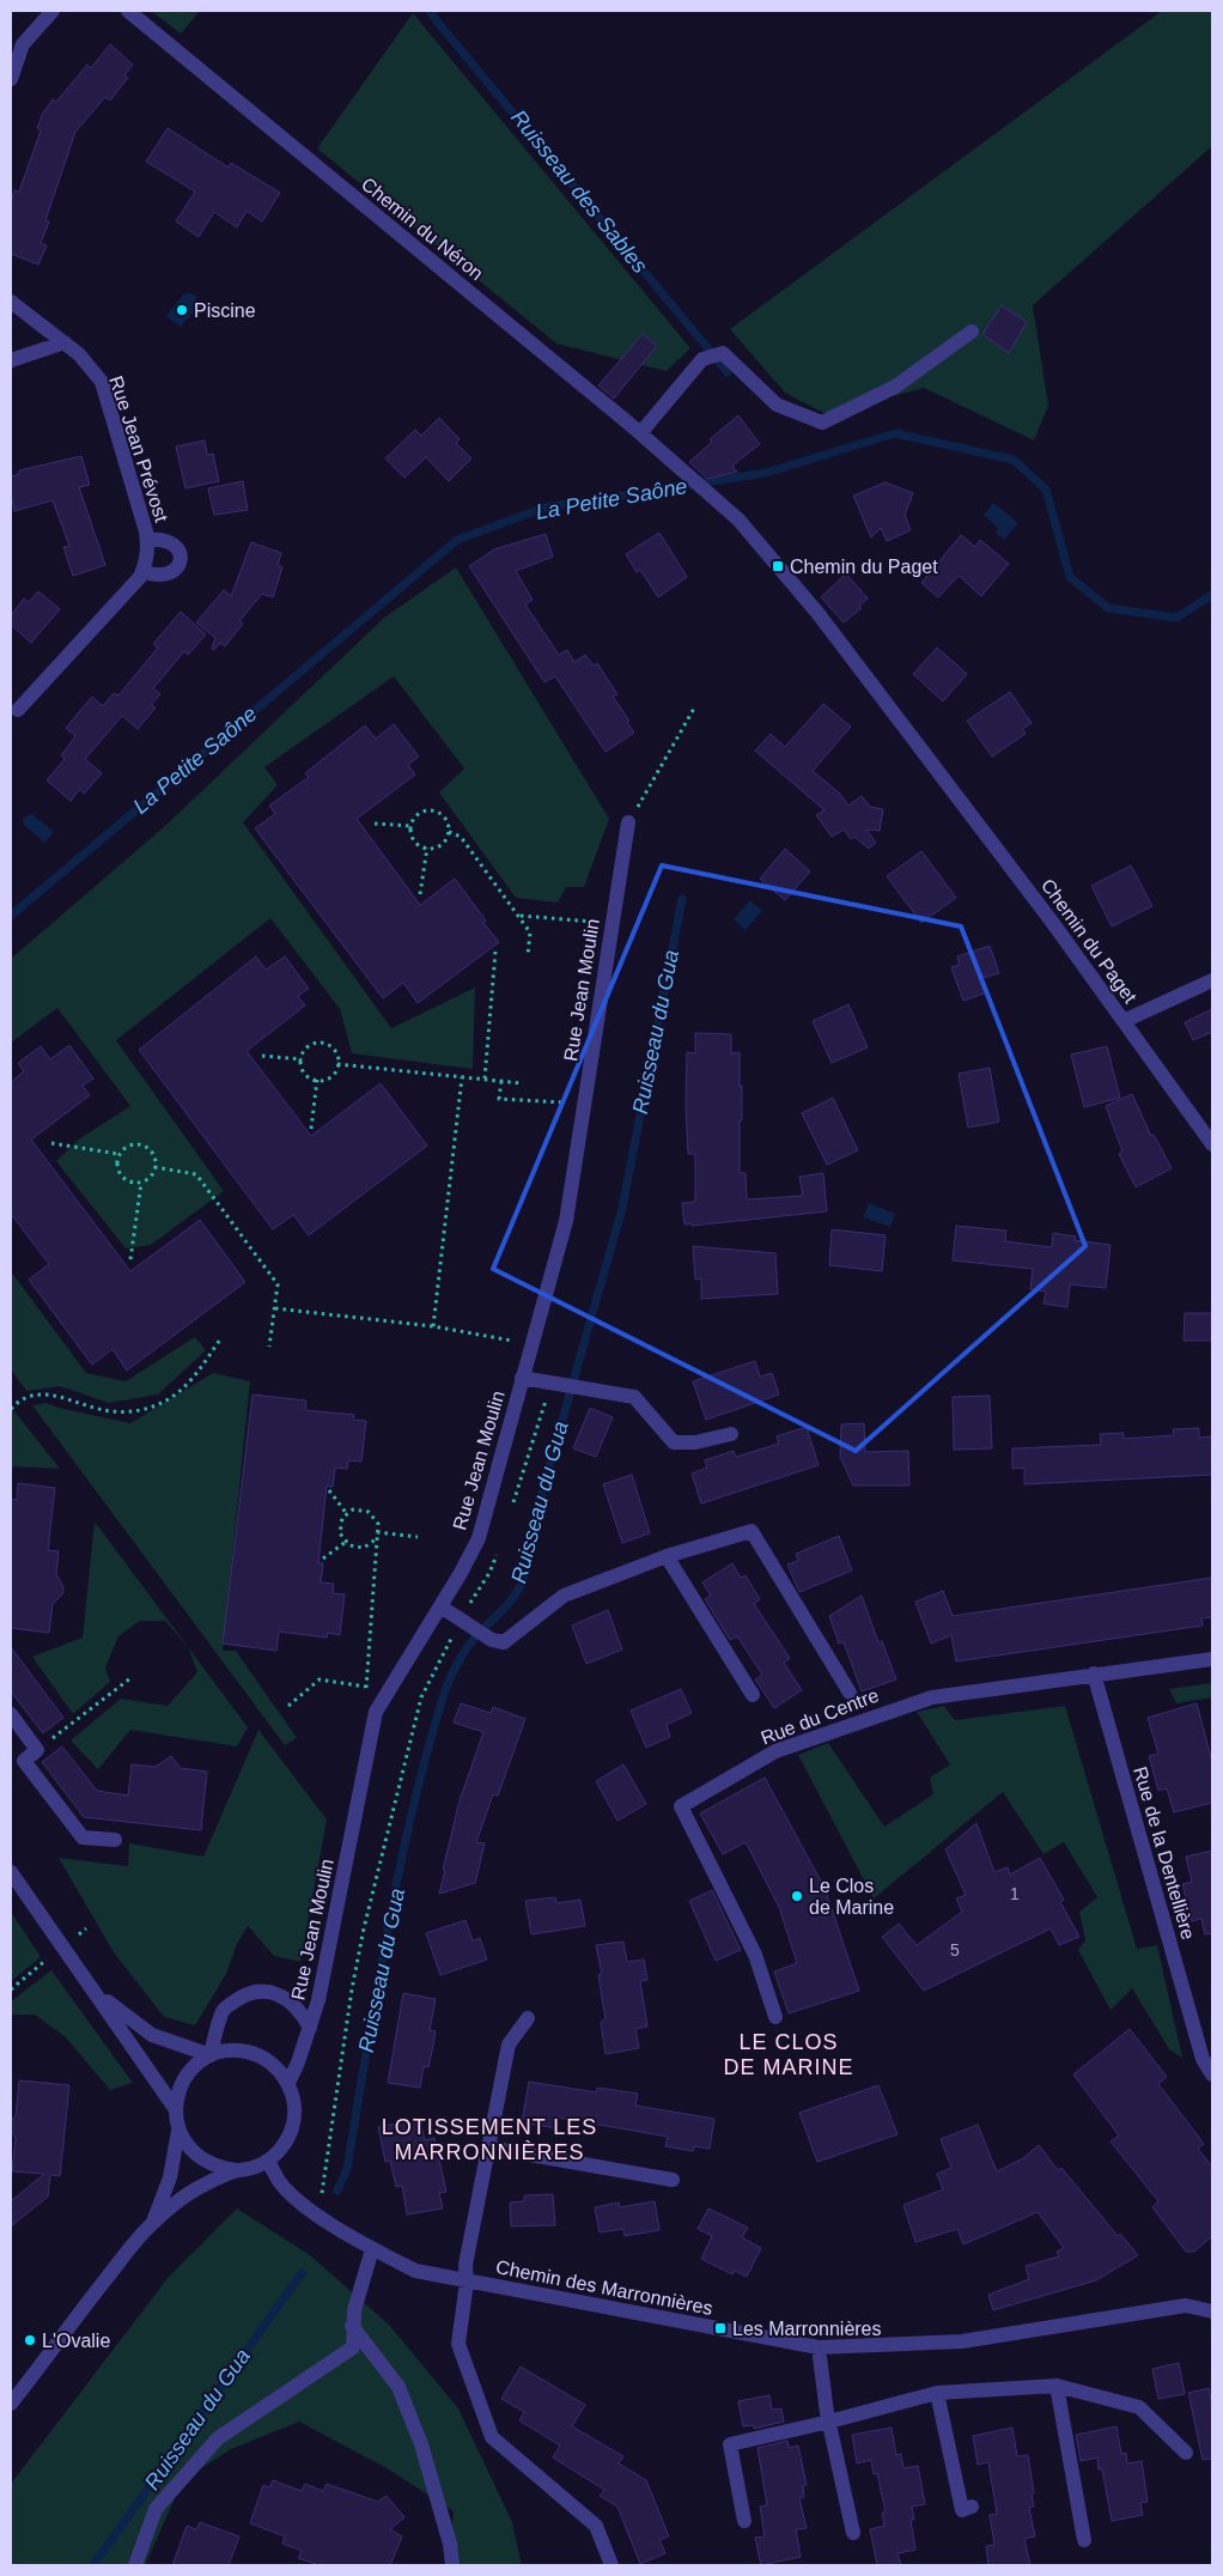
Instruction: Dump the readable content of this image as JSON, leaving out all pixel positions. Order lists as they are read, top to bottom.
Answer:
{
  "streets": {
    "street": [
      "Chemin du Néron",
      "Rue Jean Prévost",
      "Chemin du Paget",
      "Rue Jean Moulin",
      "Rue du Centre",
      "Rue de la Dentellière",
      "Chemin des Marronnières"
    ]
  },
  "crossings": [
    ["Chemin du Néron", "Chemin du Paget"],
    ["Rue Jean Moulin", "Chemin des Marronnières"],
    ["Rue du Centre", "Rue de la Dentellière"]
  ],
  "districts": ["LE CLOS DE MARINE", "LOTISSEMENT LES MARRONNIÈRES"],
  "water": ["Ruisseau des Sables", "La Petite Saône", "Ruisseau du Gua"],
  "places": {
    "other": ["Piscine", "Le Clos de Marine", "L'Ovalie"],
    "transit": ["Chemin du Paget", "Les Marronnières"]
  },
  "house_numbers": ["1", "5"]
}
